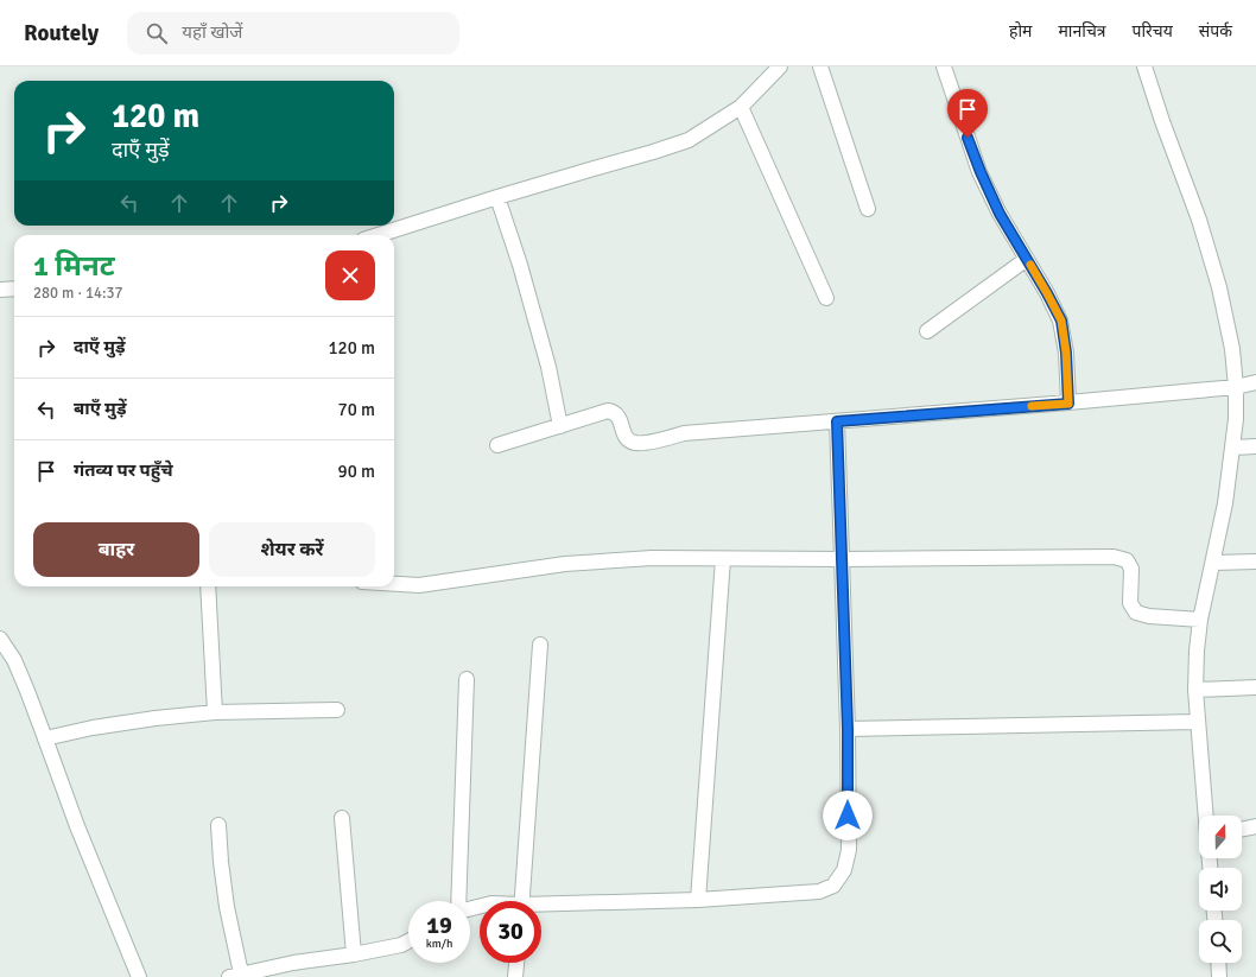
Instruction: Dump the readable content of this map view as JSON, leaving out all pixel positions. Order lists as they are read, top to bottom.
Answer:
{
  "north": "top",
  "page": {
    "header": "Routely",
    "search": "यहाँ खोजें",
    "nav": [
      "होम",
      "मानचित्र",
      "परिचय",
      "संपर्क"
    ],
    "turn": ["120 m", "दाएँ मुड़ें"],
    "heading": ["1 मिनट", "280 m · 14:37"],
    "list": [
      {
        "name": "दाएँ मुड़ें",
        "value": "120 m"
      },
      {
        "name": "बाएँ मुड़ें",
        "value": "70 m"
      },
      {
        "name": "गंतव्य पर पहुँचे",
        "value": "90 m"
      }
    ],
    "buttons": ["बाहर", "शेयर करें"],
    "speed": "19 km/h",
    "limit": "30"
  }
}
